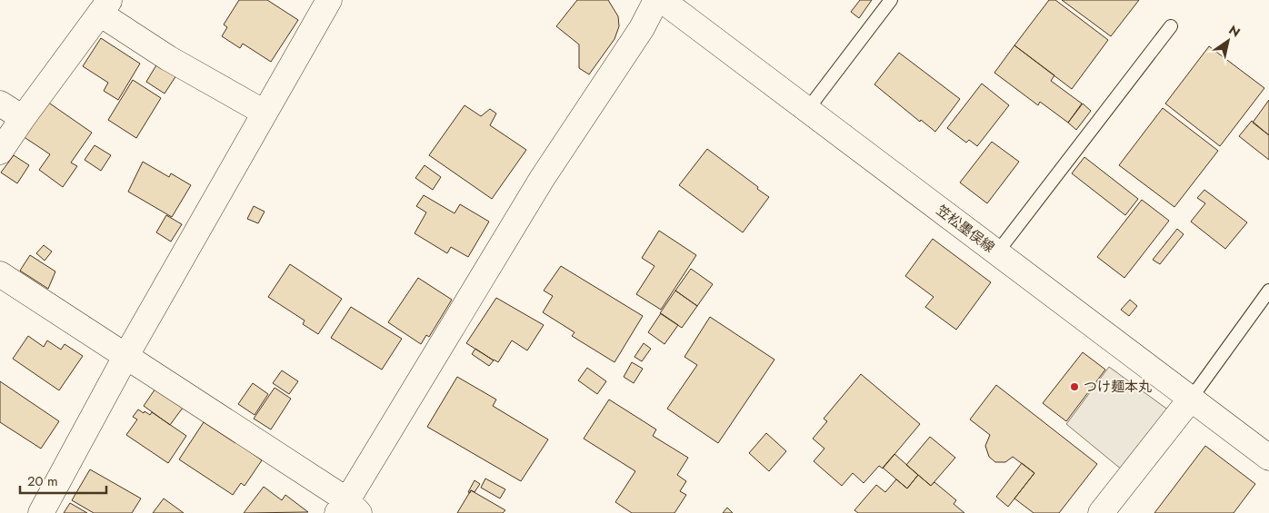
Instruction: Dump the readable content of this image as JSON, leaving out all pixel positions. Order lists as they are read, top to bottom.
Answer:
{
  "streets": {
    "street": ["笠松墨俣線"]
  },
  "places": ["つけ麺本丸"],
  "scale_bar": "20 m",
  "north": "top right"
}
